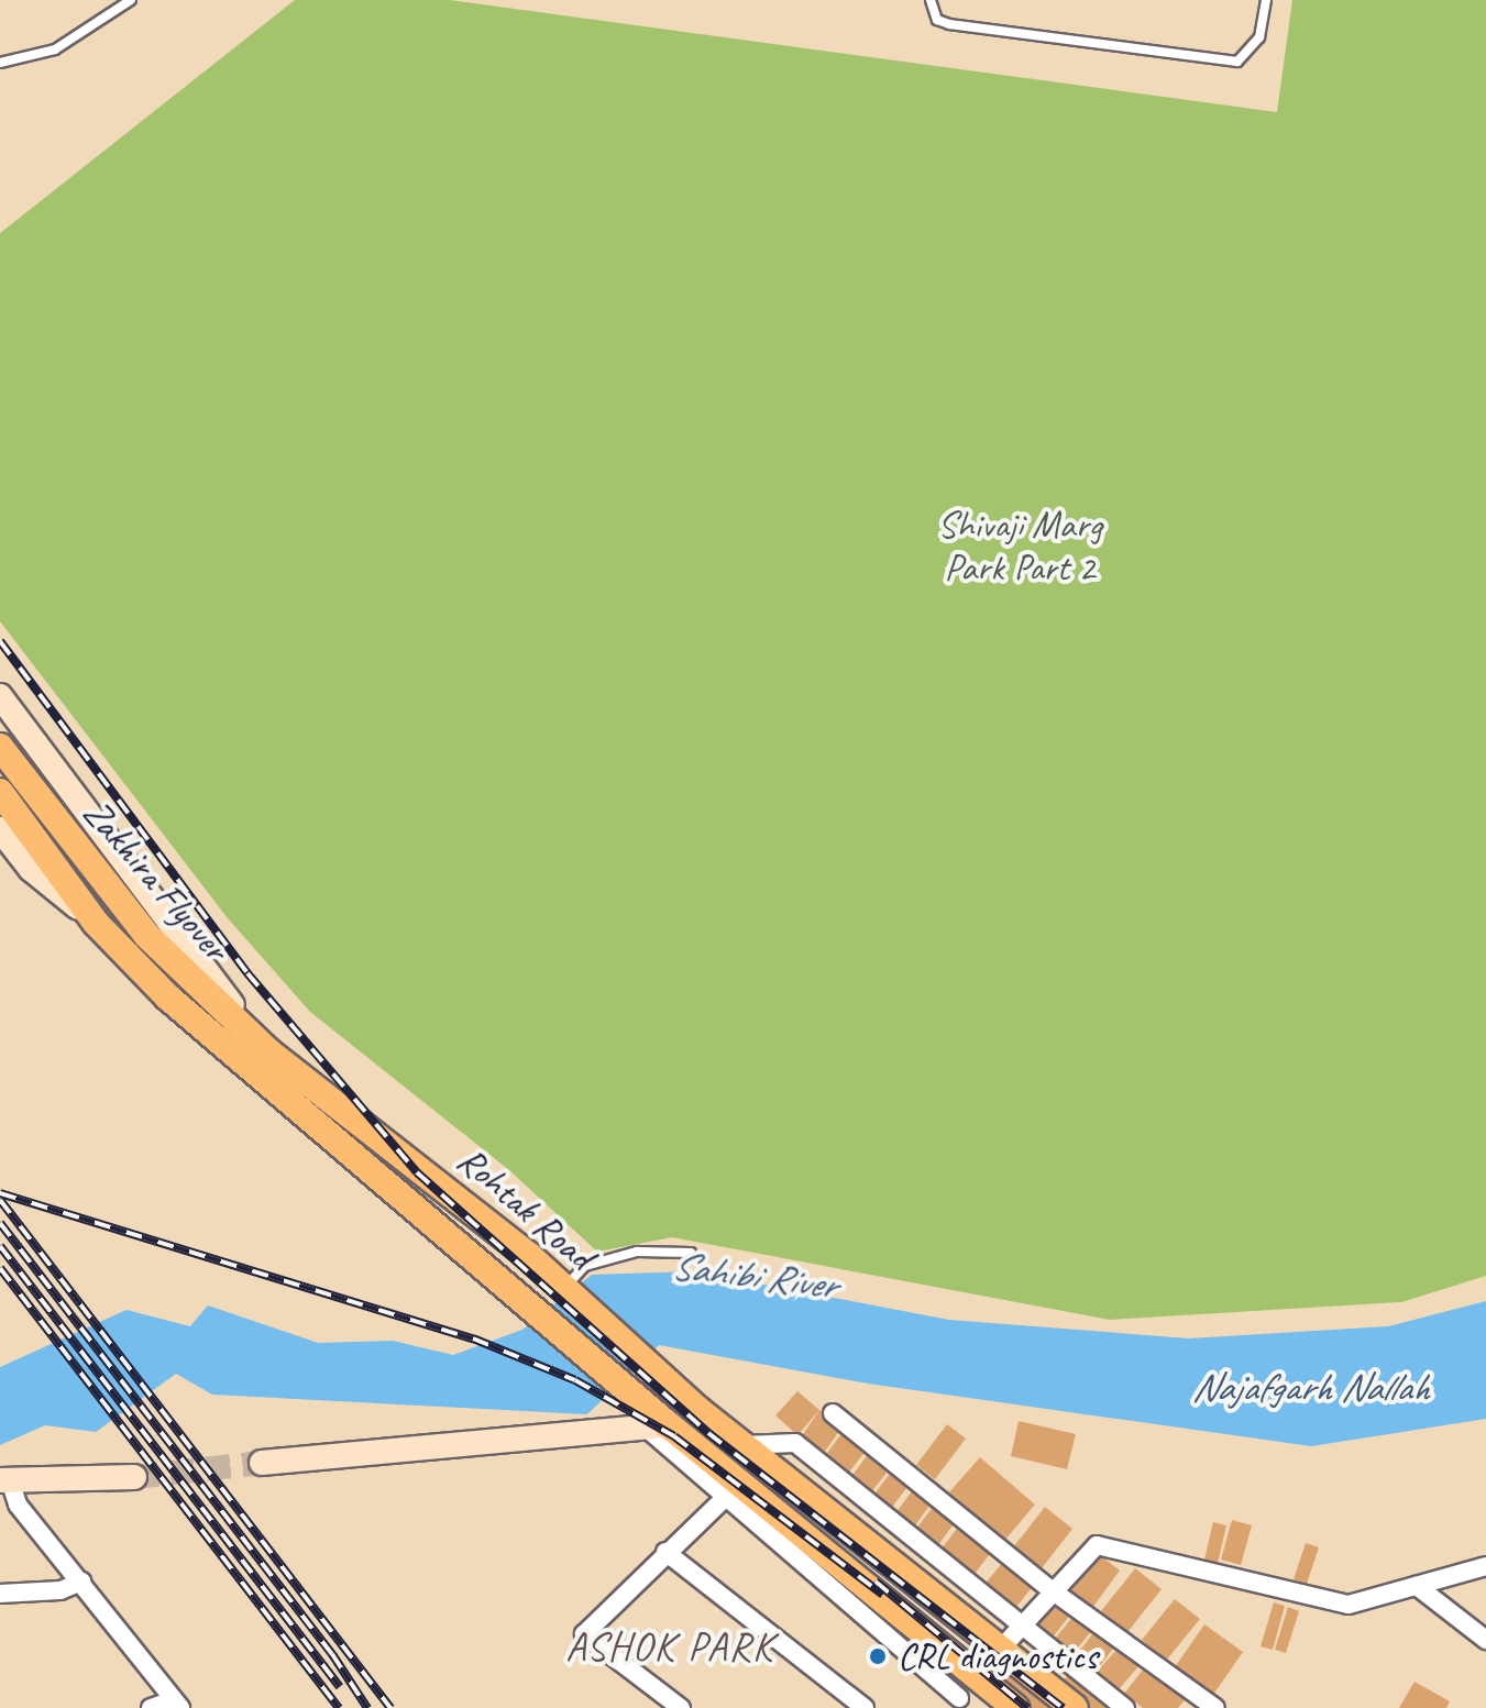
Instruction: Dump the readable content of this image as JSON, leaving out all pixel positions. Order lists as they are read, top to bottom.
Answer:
{
  "streets": {
    "main road": ["Zakhira Flyover", "Rohtak Road"]
  },
  "crossings": [
    ["Zakhira Flyover", "Rohtak Road"]
  ],
  "districts": ["ASHOK PARK"],
  "water": ["Sahibi River", "Najafgarh Nallah"],
  "parks": ["Shivaji Marg Park Part 2"],
  "places": ["CRL diagnostics"]
}
